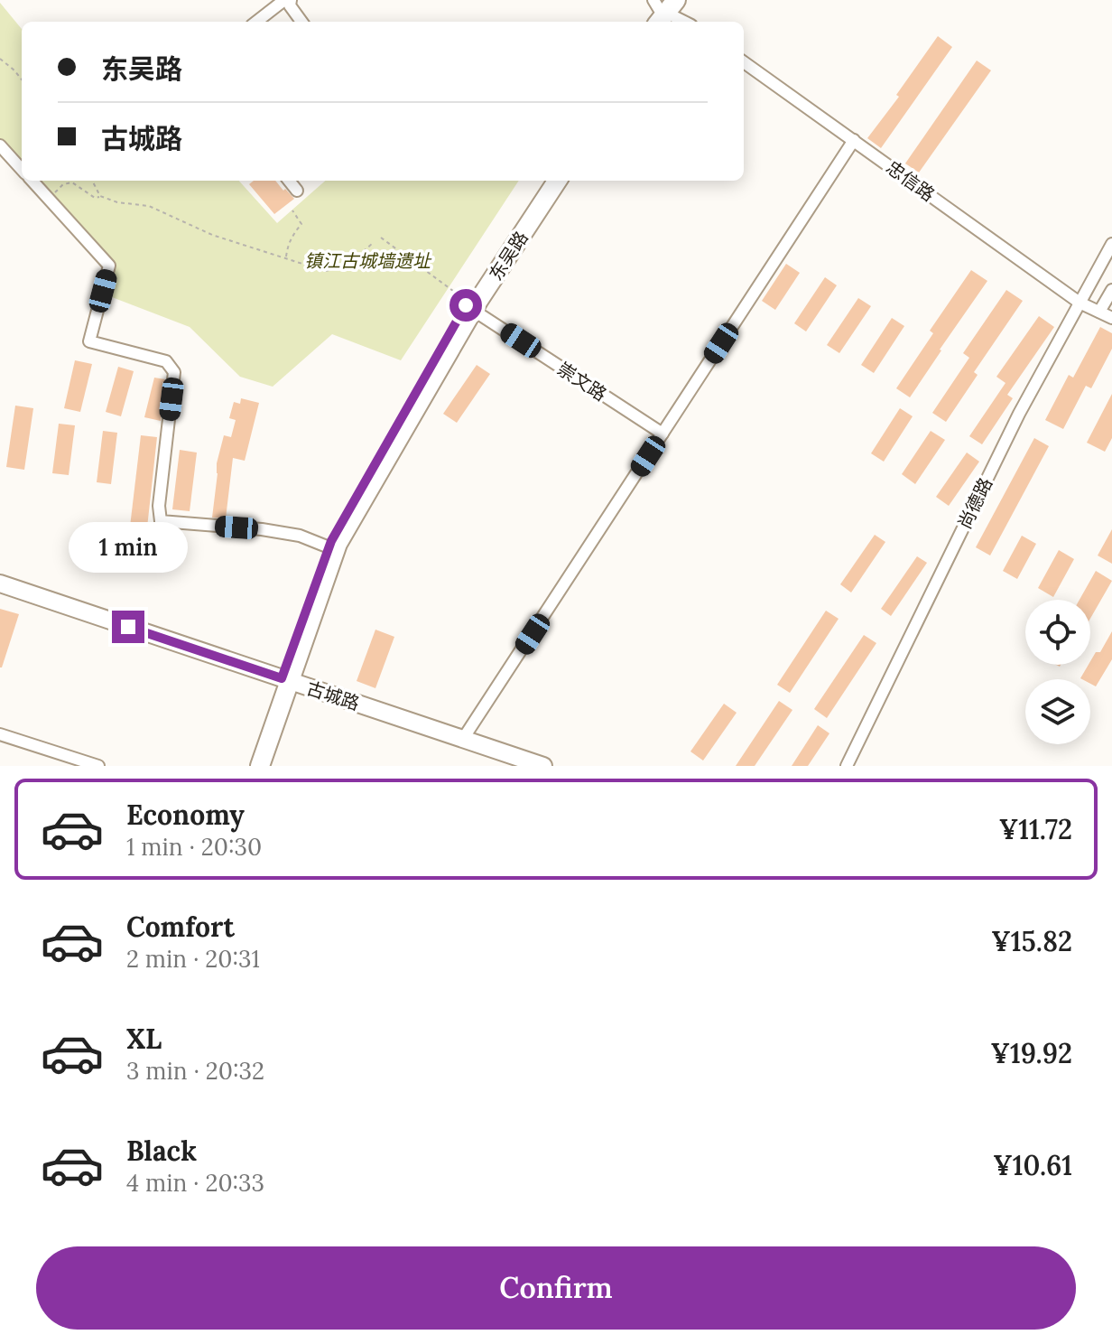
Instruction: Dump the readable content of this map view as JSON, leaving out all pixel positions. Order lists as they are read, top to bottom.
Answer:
{
  "streets": {
    "main road": ["东吴路"],
    "street": [
      "忠信路",
      "崇文路",
      "尚德路",
      "古城路"
    ]
  },
  "crossings": [
    ["忠信路", "尚德路"],
    ["东吴路", "崇文路"],
    ["东吴路", "古城路"]
  ],
  "parks": ["镇江古城墙遗址"],
  "page": {
    "banner": ["东吴路", "古城路"],
    "bubble": "1 min",
    "list": [
      {
        "name": "Economy",
        "note": "1 min · 20:30",
        "value": "¥11.72"
      },
      {
        "name": "Comfort",
        "note": "2 min · 20:31",
        "value": "¥15.82"
      },
      {
        "name": "XL",
        "note": "3 min · 20:32",
        "value": "¥19.92"
      },
      {
        "name": "Black",
        "note": "4 min · 20:33",
        "value": "¥10.61"
      }
    ],
    "buttons": "Confirm"
  }
}
